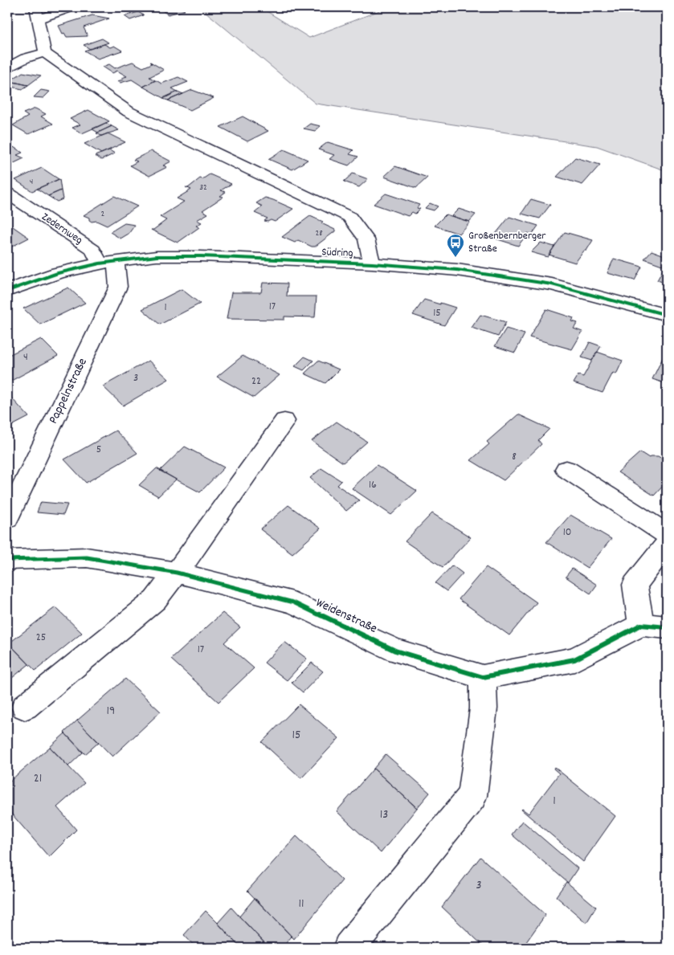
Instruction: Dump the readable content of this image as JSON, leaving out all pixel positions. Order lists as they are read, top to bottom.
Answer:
{
  "streets": {
    "street": [
      "Zedernweg",
      "Südring",
      "Pappelnstraße",
      "Weidenstraße"
    ]
  },
  "crossings": [
    ["Zedernweg", "Südring"],
    ["Zedernweg", "Pappelnstraße"],
    ["Südring", "Pappelnstraße"]
  ],
  "places": {
    "bus stop": ["Großenbernberger Straße"]
  },
  "house_numbers": [
    "4",
    "32",
    "2",
    "28",
    "17",
    "1",
    "15",
    "4",
    "3",
    "22",
    "5",
    "8",
    "16",
    "10",
    "25",
    "17",
    "19",
    "15",
    "21",
    "1",
    "13",
    "3",
    "11"
  ]
}
